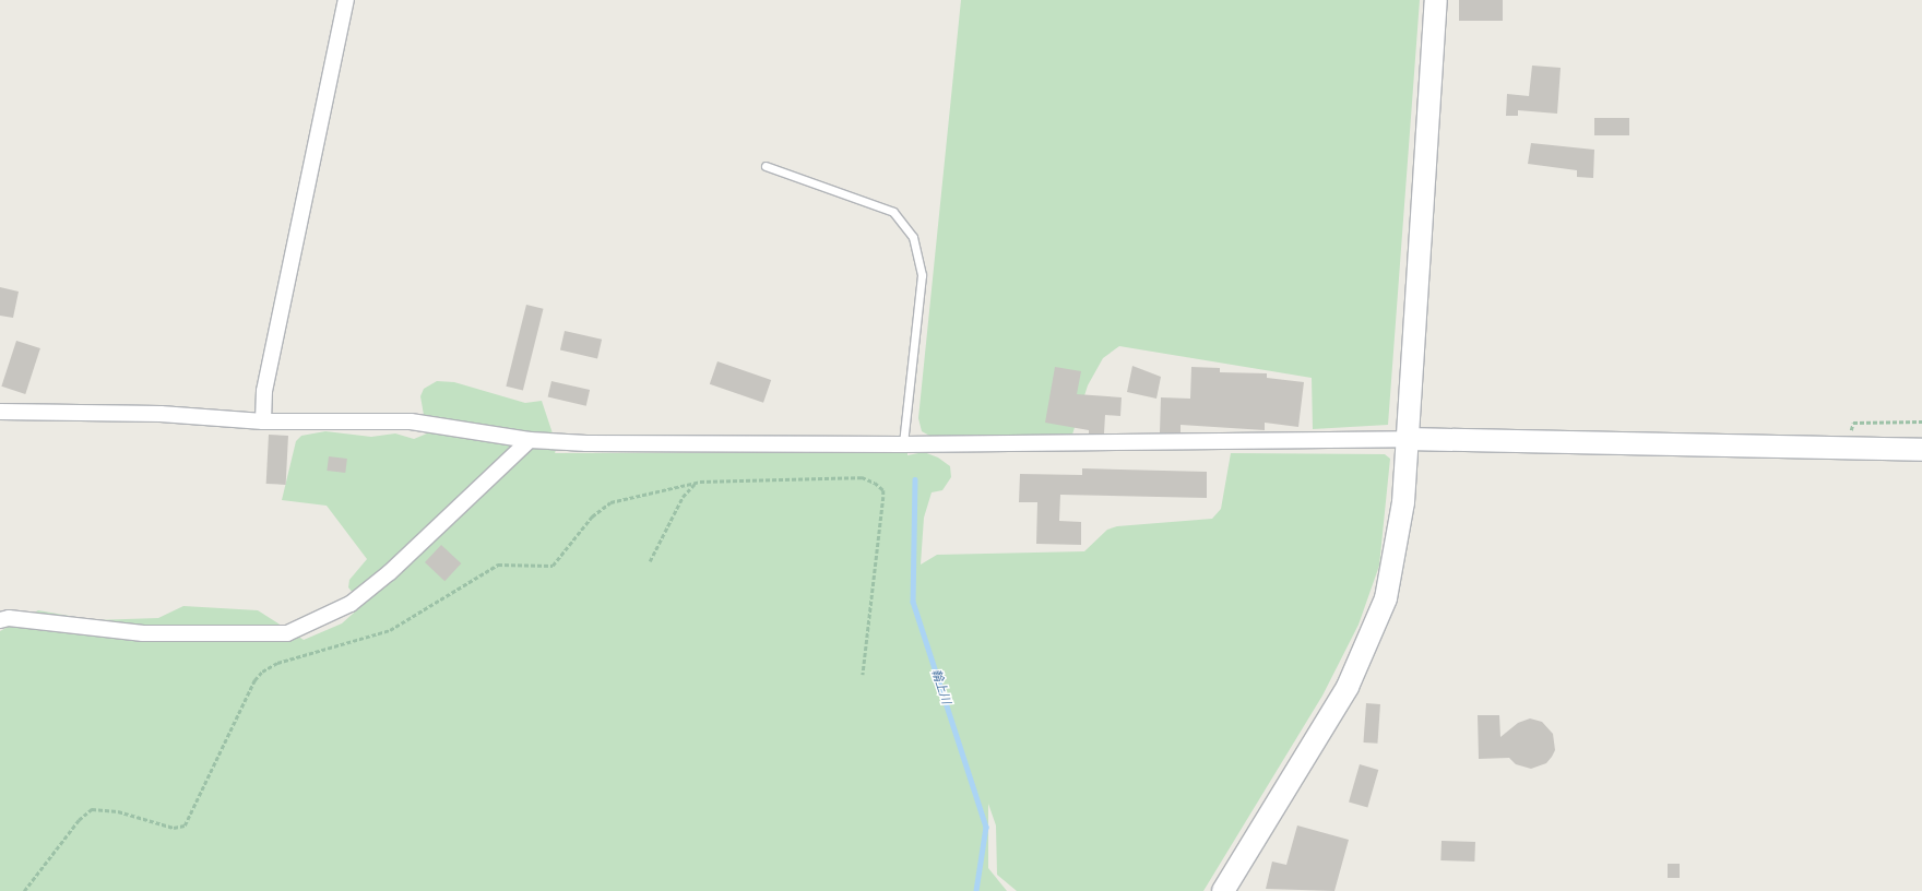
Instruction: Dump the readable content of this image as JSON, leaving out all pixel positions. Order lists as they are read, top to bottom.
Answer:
{
  "water": ["輪上川"]
}
